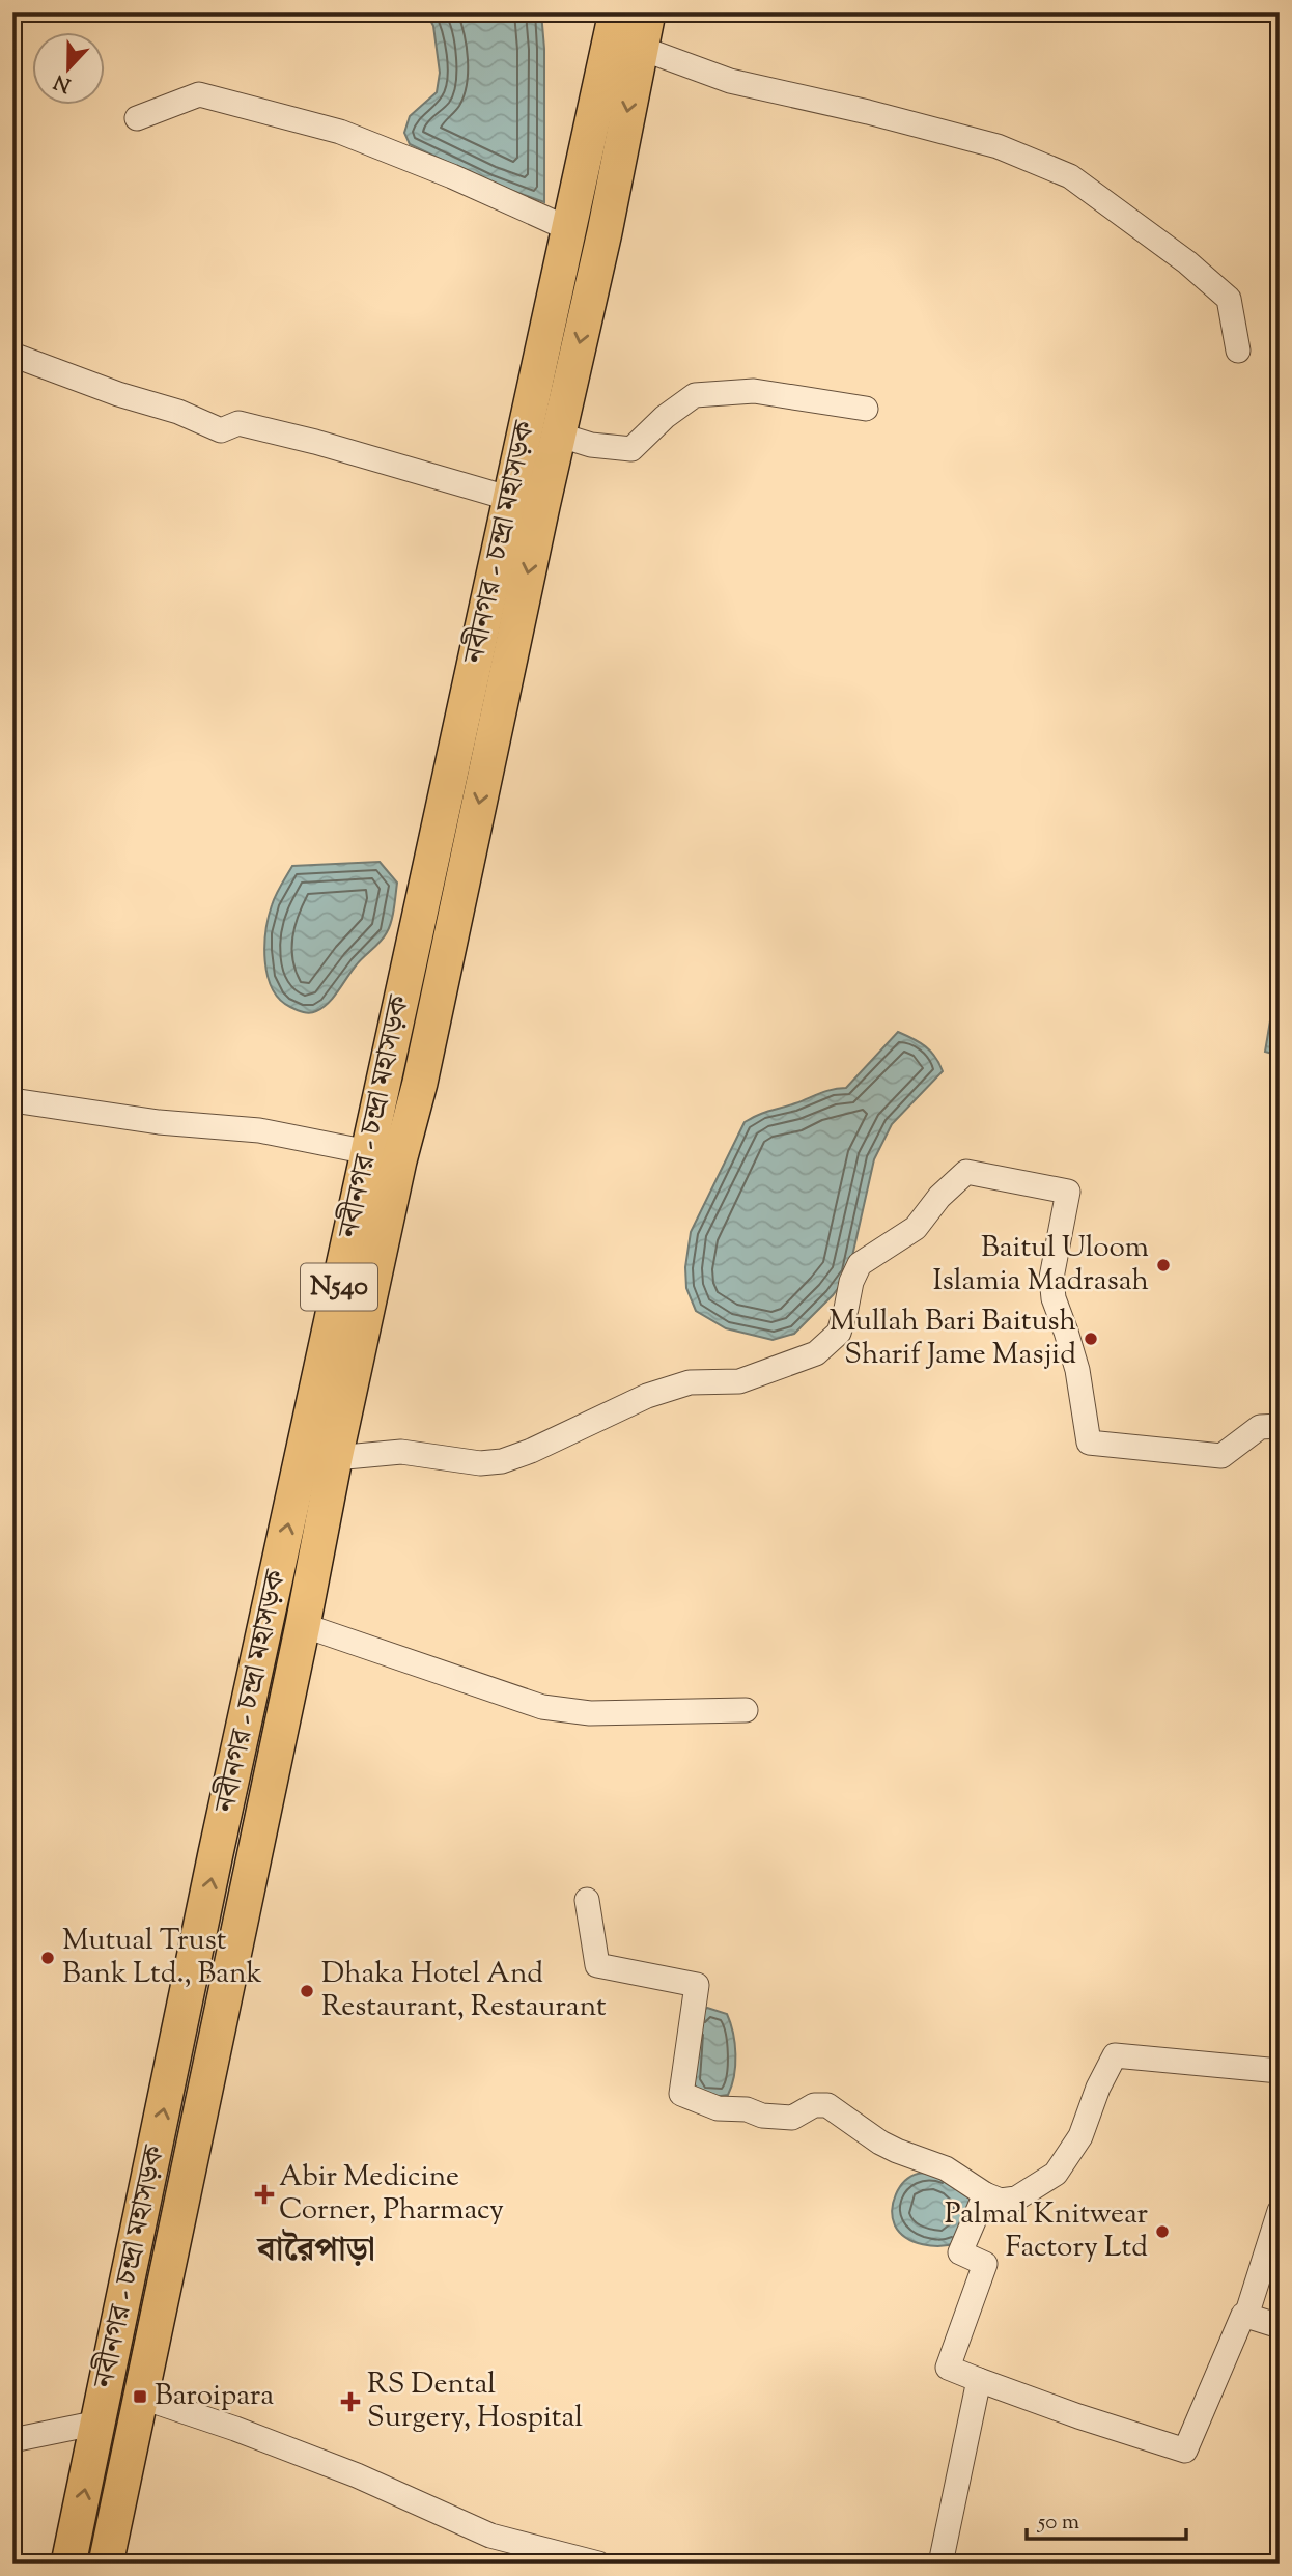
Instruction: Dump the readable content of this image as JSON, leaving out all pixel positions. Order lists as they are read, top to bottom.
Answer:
{
  "streets": {
    "highway": ["নবীনগর - চন্দ্রা মহাসড়ক", "N540"]
  },
  "districts": ["বারৈপাড়া"],
  "places": {
    "other": [
      "Baitul Uloom Islamia Madrasah",
      "Mullah Bari Baitush Sharif Jame Masjid",
      "Mutual Trust Bank Ltd., Bank",
      "Dhaka Hotel And Restaurant, Restaurant",
      "Palmal Knitwear Factory Ltd"
    ],
    "health": ["Abir Medicine Corner, Pharmacy", "RS Dental Surgery, Hospital"],
    "transit": ["Baroipara"]
  },
  "scale_bar": "50 m",
  "north": "bottom"
}
